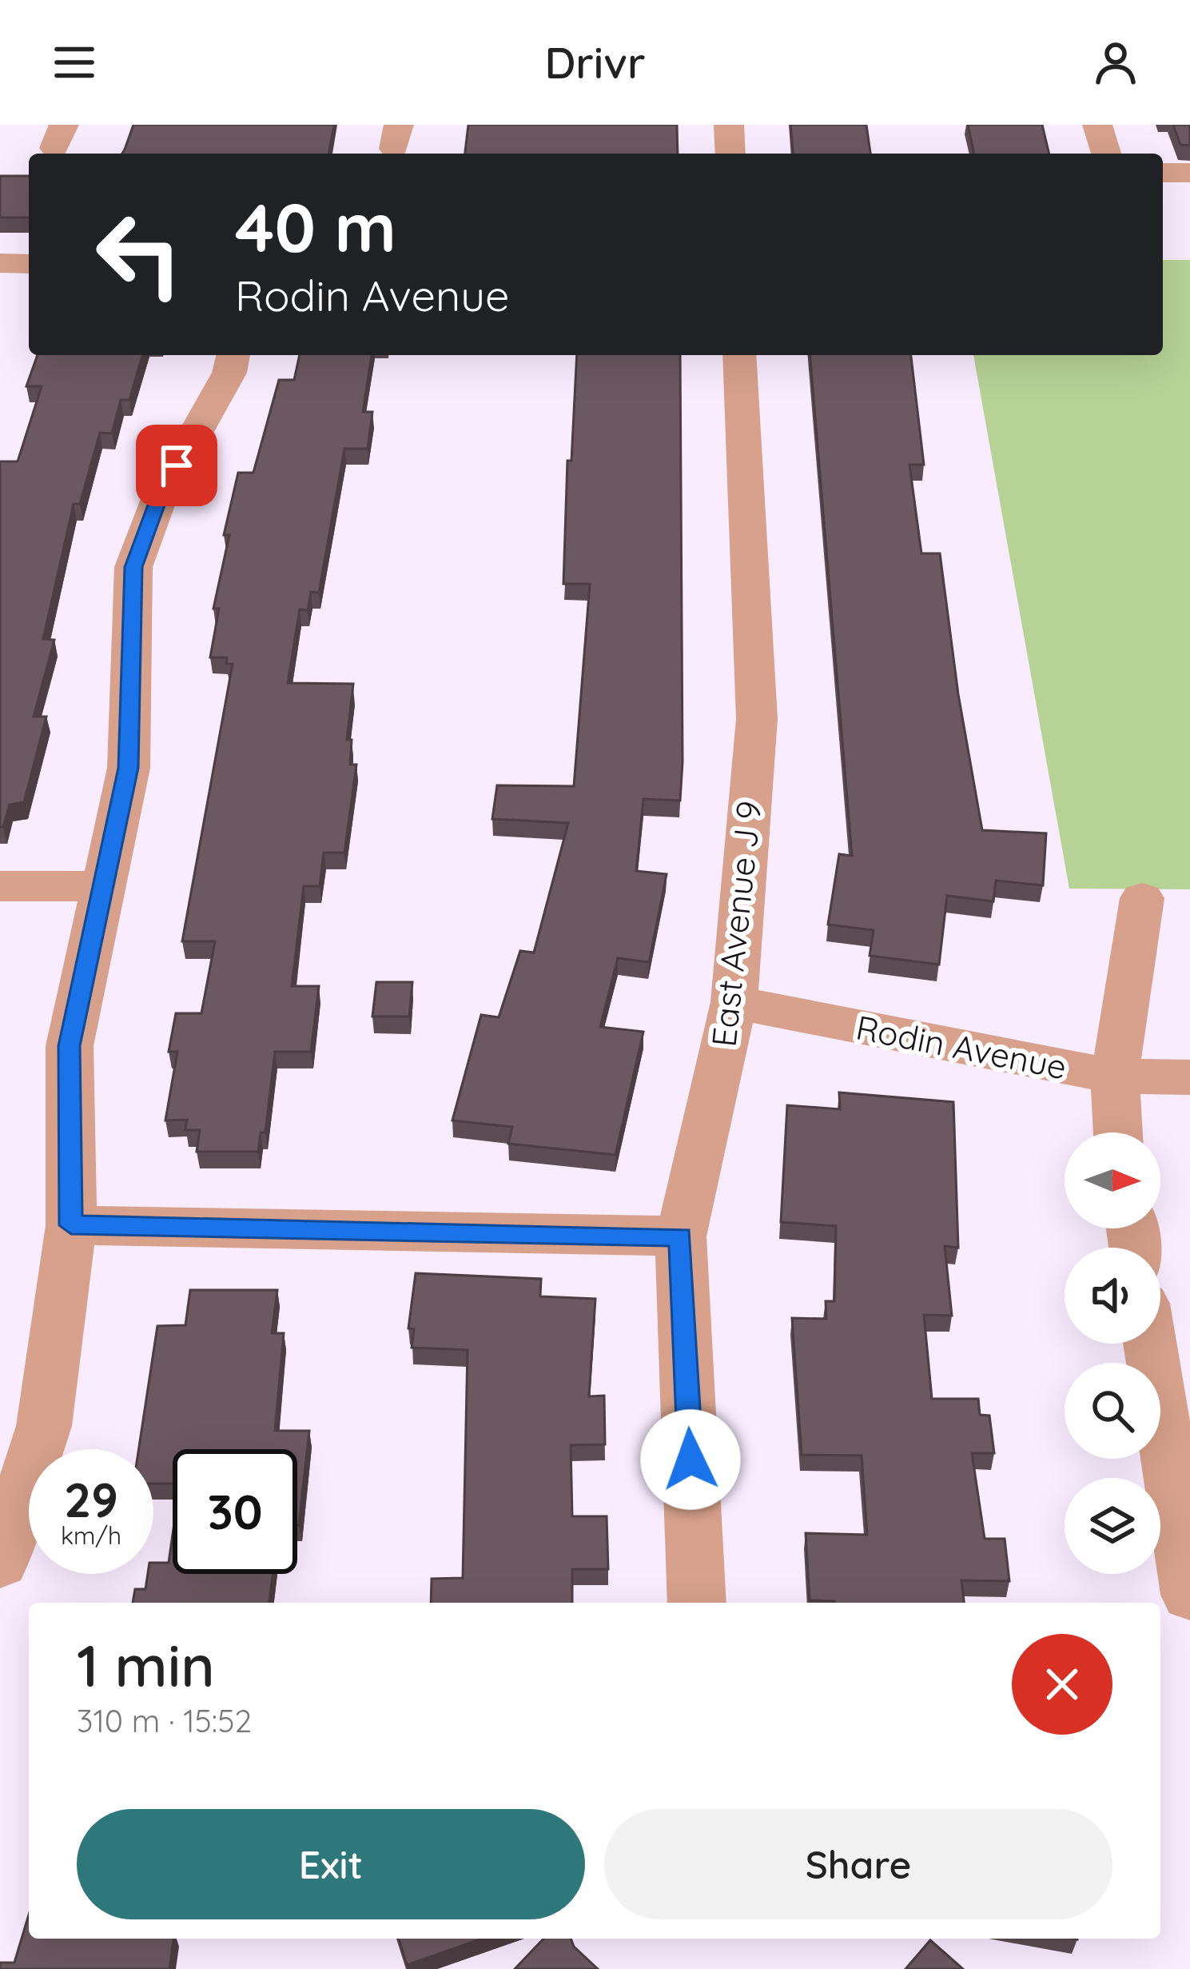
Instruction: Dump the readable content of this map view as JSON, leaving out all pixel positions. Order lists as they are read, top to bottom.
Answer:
{
  "streets": {
    "street": ["East Avenue J 9", "Rodin Avenue"]
  },
  "crossings": [
    ["East Avenue J 9", "Rodin Avenue"]
  ],
  "north": "right",
  "page": {
    "header": "Drivr",
    "turn": ["40 m", "Rodin Avenue"],
    "speed": "29 km/h",
    "limit": "30",
    "heading": ["1 min", "310 m · 15:52"],
    "buttons": ["Exit", "Share"]
  }
}
